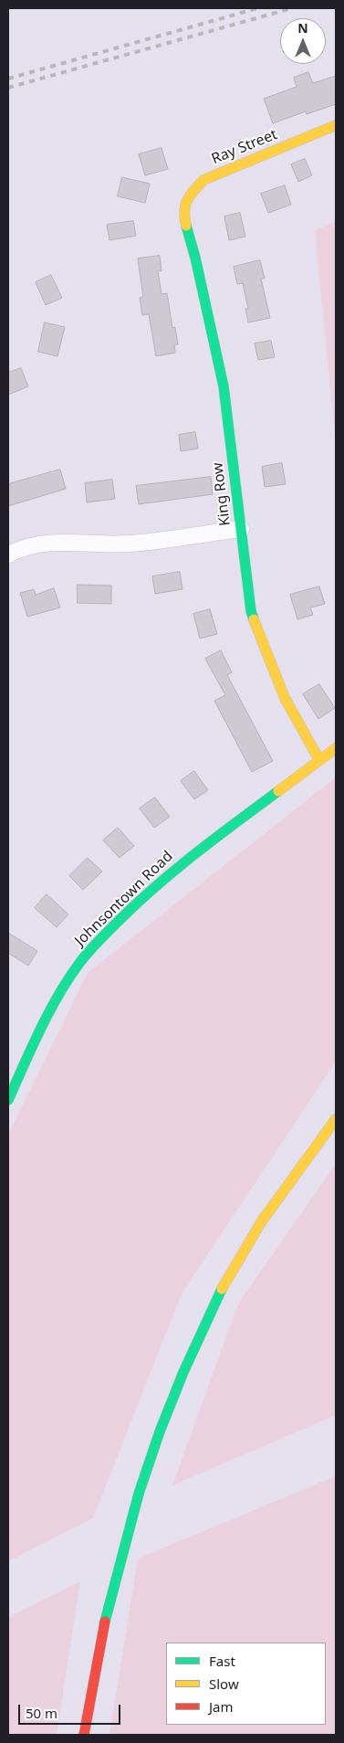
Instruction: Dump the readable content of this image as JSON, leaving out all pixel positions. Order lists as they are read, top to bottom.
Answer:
{
  "streets": {
    "street": ["Ray Street", "King Row", "Johnsontown Road"]
  },
  "crossings": [
    ["Ray Street", "King Row"],
    ["King Row", "Johnsontown Road"]
  ],
  "legend": ["Fast", "Slow", "Jam"],
  "scale_bar": "50 m",
  "north": "top"
}
